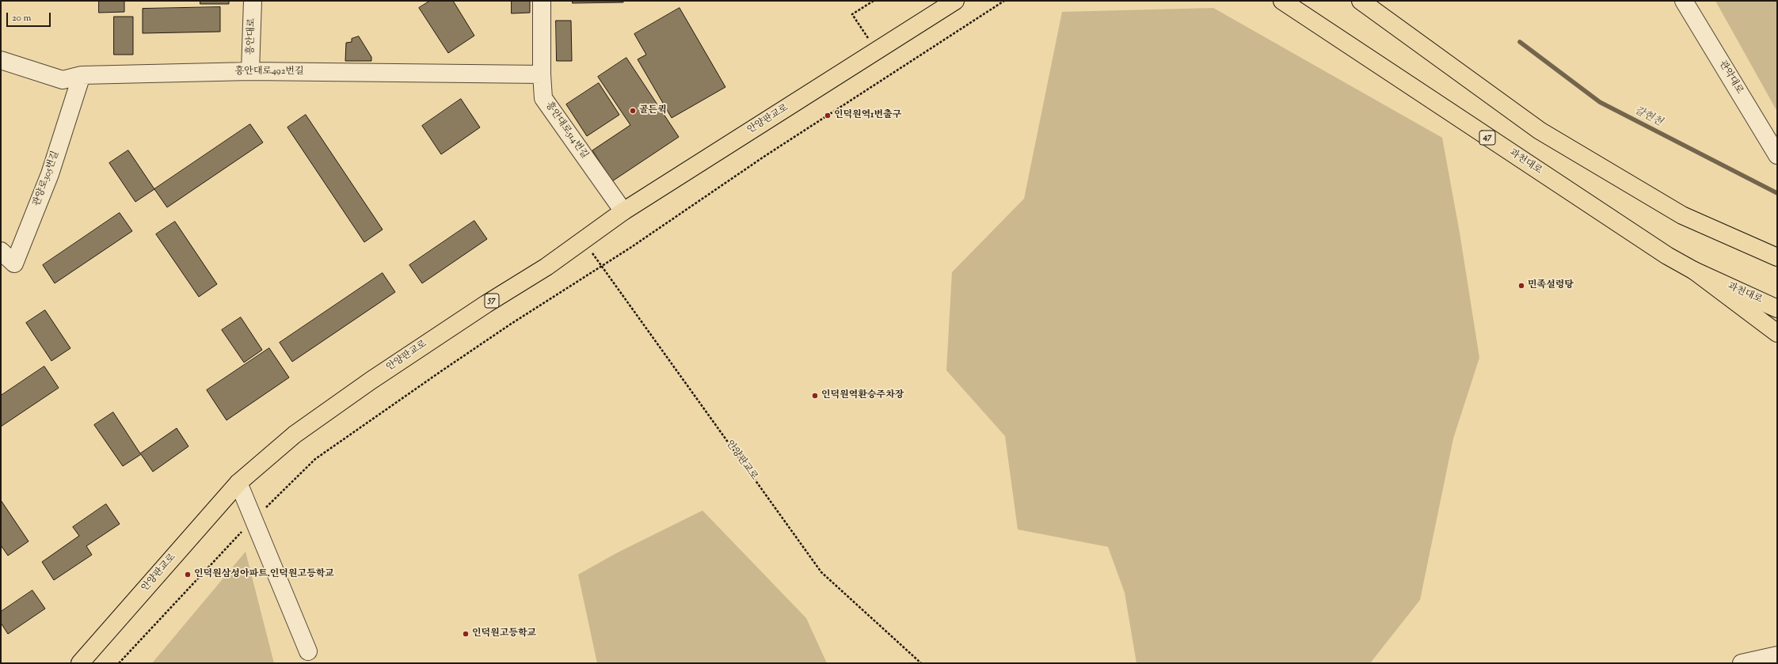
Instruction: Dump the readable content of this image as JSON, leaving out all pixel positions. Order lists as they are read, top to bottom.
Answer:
{
  "streets": {
    "main road": [
      "안양판교로",
      "47",
      "과천대로",
      "57"
    ],
    "street": [
      "흥안대로",
      "흥안대로492번길",
      "관악대로",
      "흥안대로514번길",
      "관양로305번길"
    ]
  },
  "crossings": [
    ["흥안대로", "흥안대로492번길"],
    ["흥안대로492번길", "흥안대로514번길"],
    ["흥안대로492번길", "관양로305번길"],
    ["안양판교로", "흥안대로514번길"]
  ],
  "water": ["갈현천"],
  "places": [
    "골든퀵",
    "인덕원역1번출구",
    "민족설렁탕",
    "인덕원역환승주차장",
    "인덕원삼성아파트.인덕원고등학교",
    "인덕원고등학교"
  ],
  "scale_bar": "20 m"
}
